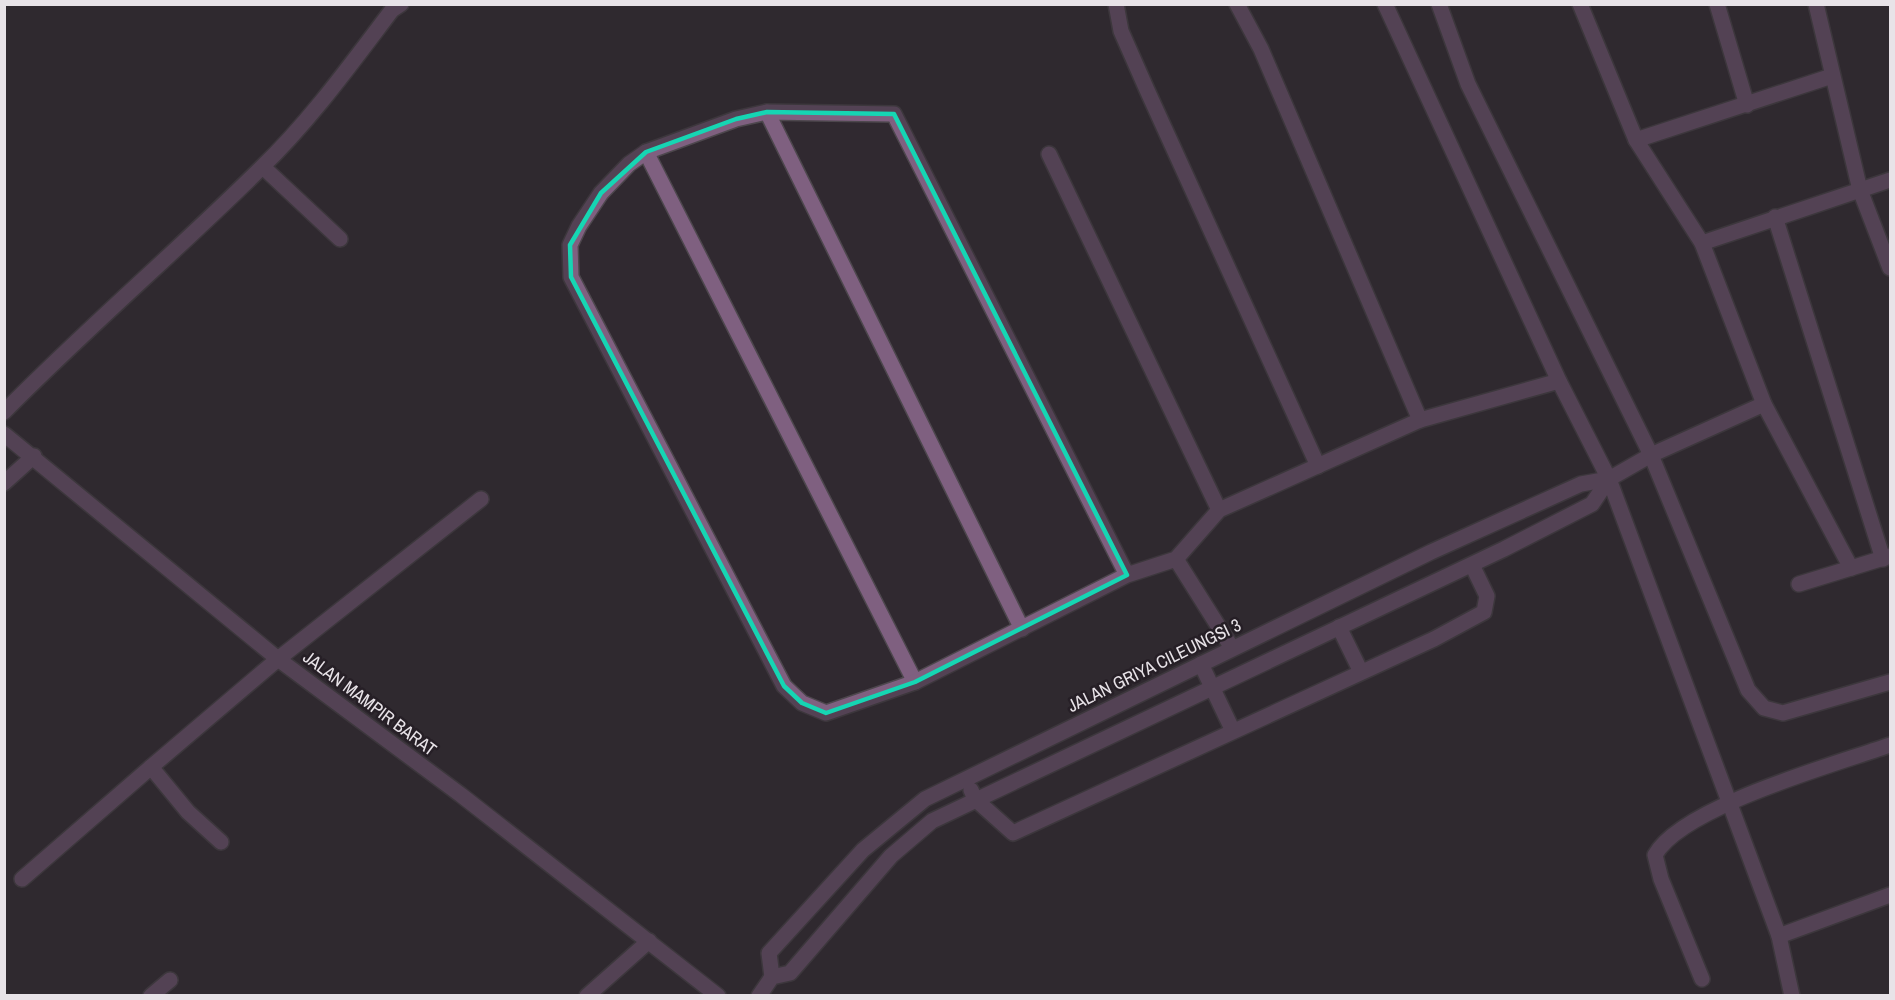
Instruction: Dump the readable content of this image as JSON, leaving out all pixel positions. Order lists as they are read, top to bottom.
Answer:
{
  "streets": {
    "street": ["JALAN GRIYA CILEUNGSI 3", "JALAN MAMPIR BARAT"]
  }
}
